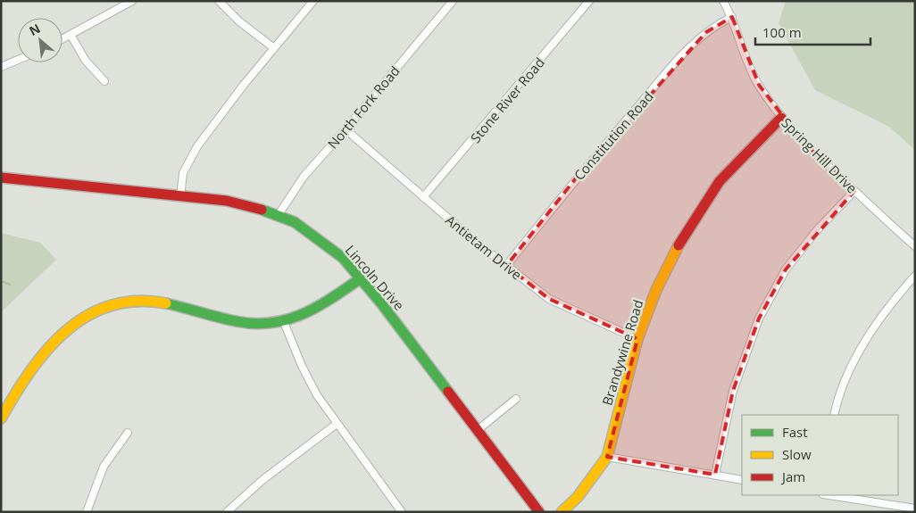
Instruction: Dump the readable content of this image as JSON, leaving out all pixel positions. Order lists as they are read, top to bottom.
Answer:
{
  "streets": {
    "street": [
      "Stone River Road",
      "North Fork Road",
      "Constitution Road",
      "Spring Hill Drive",
      "Antietam Drive",
      "Lincoln Drive",
      "Brandywine Road"
    ]
  },
  "crossings": [
    ["Stone River Road", "Antietam Drive"],
    ["North Fork Road", "Antietam Drive"],
    ["North Fork Road", "Lincoln Drive"],
    ["Constitution Road", "Spring Hill Drive"],
    ["Constitution Road", "Antietam Drive"],
    ["Spring Hill Drive", "Brandywine Road"],
    ["Antietam Drive", "Brandywine Road"]
  ],
  "legend": ["Fast", "Slow", "Jam"],
  "scale_bar": "100 m",
  "north": "top left"
}
